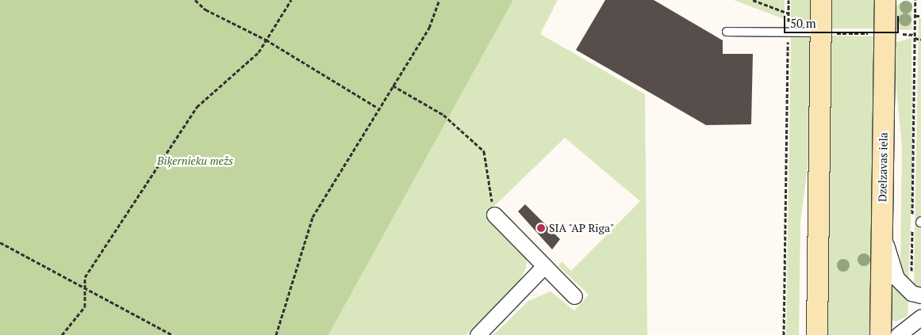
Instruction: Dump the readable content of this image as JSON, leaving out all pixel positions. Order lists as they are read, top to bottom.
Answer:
{
  "streets": {
    "main road": ["Dzelzavas iela"]
  },
  "parks": ["Biķernieku mežs"],
  "places": ["SIA \"AP Rīga\""],
  "scale_bar": "50 m"
}
